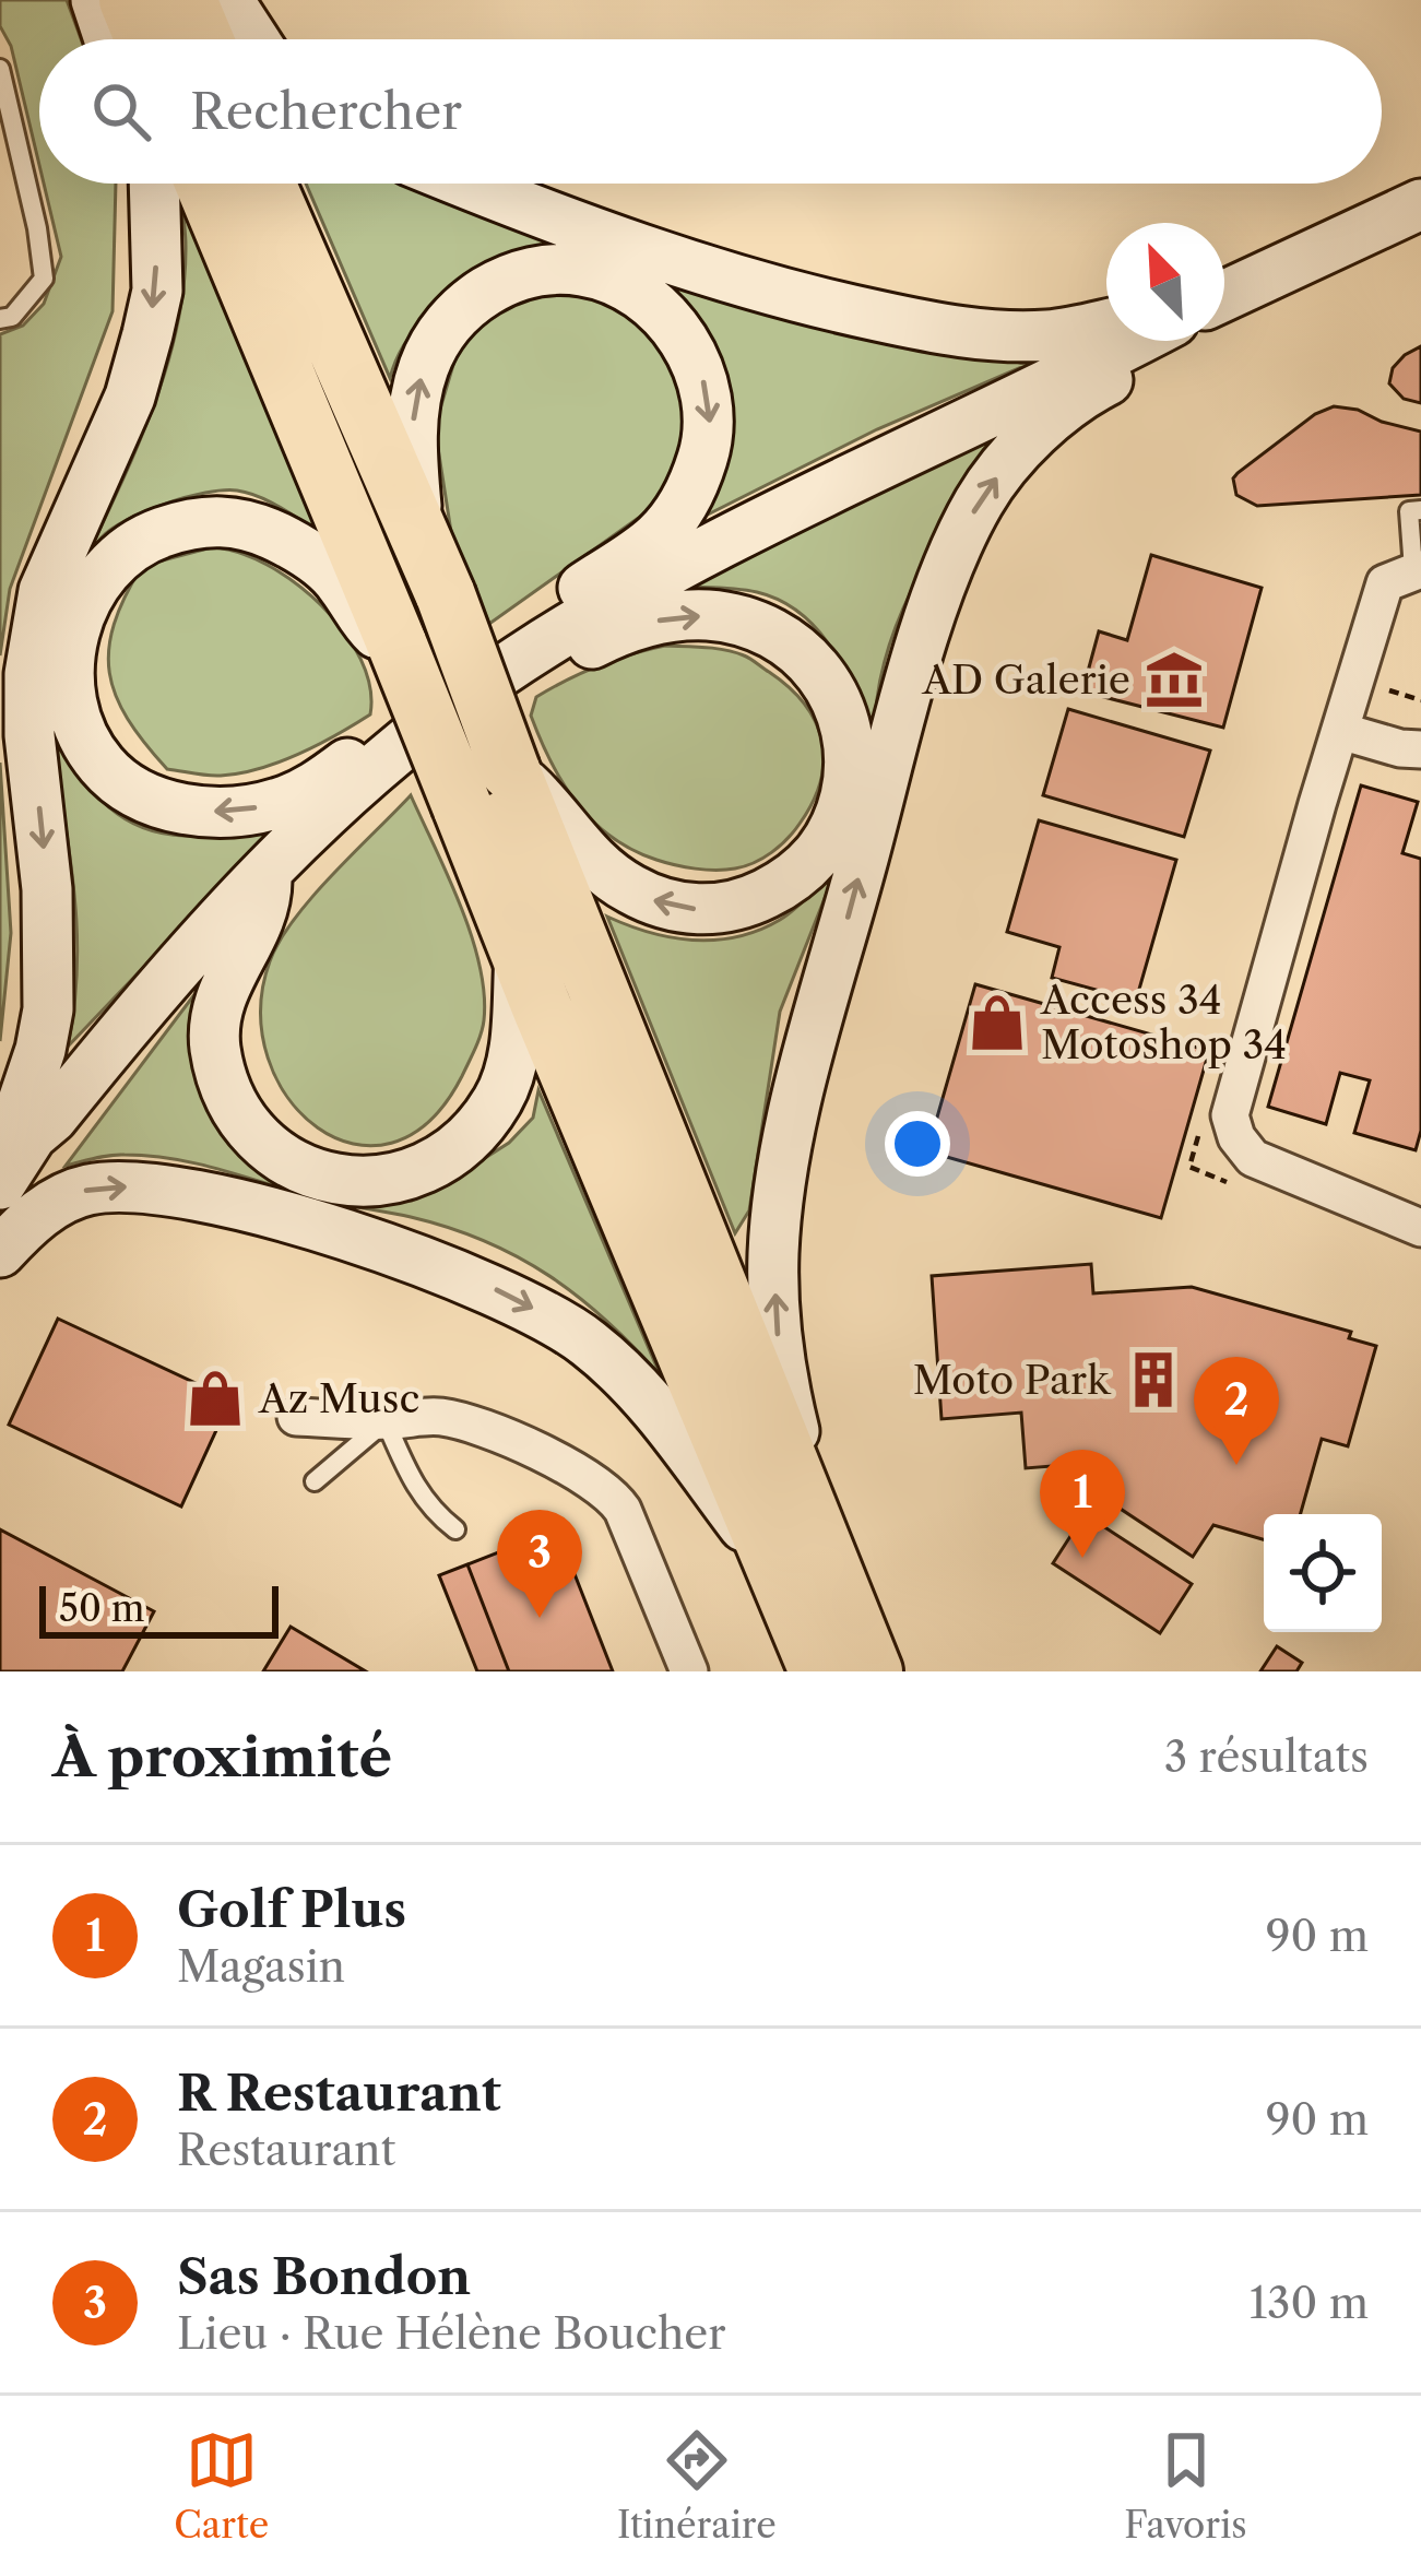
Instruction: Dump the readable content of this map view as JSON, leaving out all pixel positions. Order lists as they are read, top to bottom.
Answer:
{
  "places": {
    "museum": ["AD Galerie"],
    "shop": ["Access 34 Motoshop 34", "Az Musc"],
    "building": ["Moto Park"]
  },
  "scale_bar": "50 m",
  "north": "top left",
  "page": {
    "search": "Rechercher",
    "pins": ["2", "1", "3"],
    "scale": "50 m",
    "heading": ["À proximité", "3 résultats"],
    "list": [
      {
        "mark": "1",
        "name": "Golf Plus",
        "note": "Magasin",
        "value": "90 m"
      },
      {
        "mark": "2",
        "name": "R Restaurant",
        "note": "Restaurant",
        "value": "90 m"
      },
      {
        "mark": "3",
        "name": "Sas Bondon",
        "note": "Lieu · Rue Hélène Boucher",
        "value": "130 m"
      }
    ],
    "nav": ["Carte", "Itinéraire", "Favoris"]
  }
}
